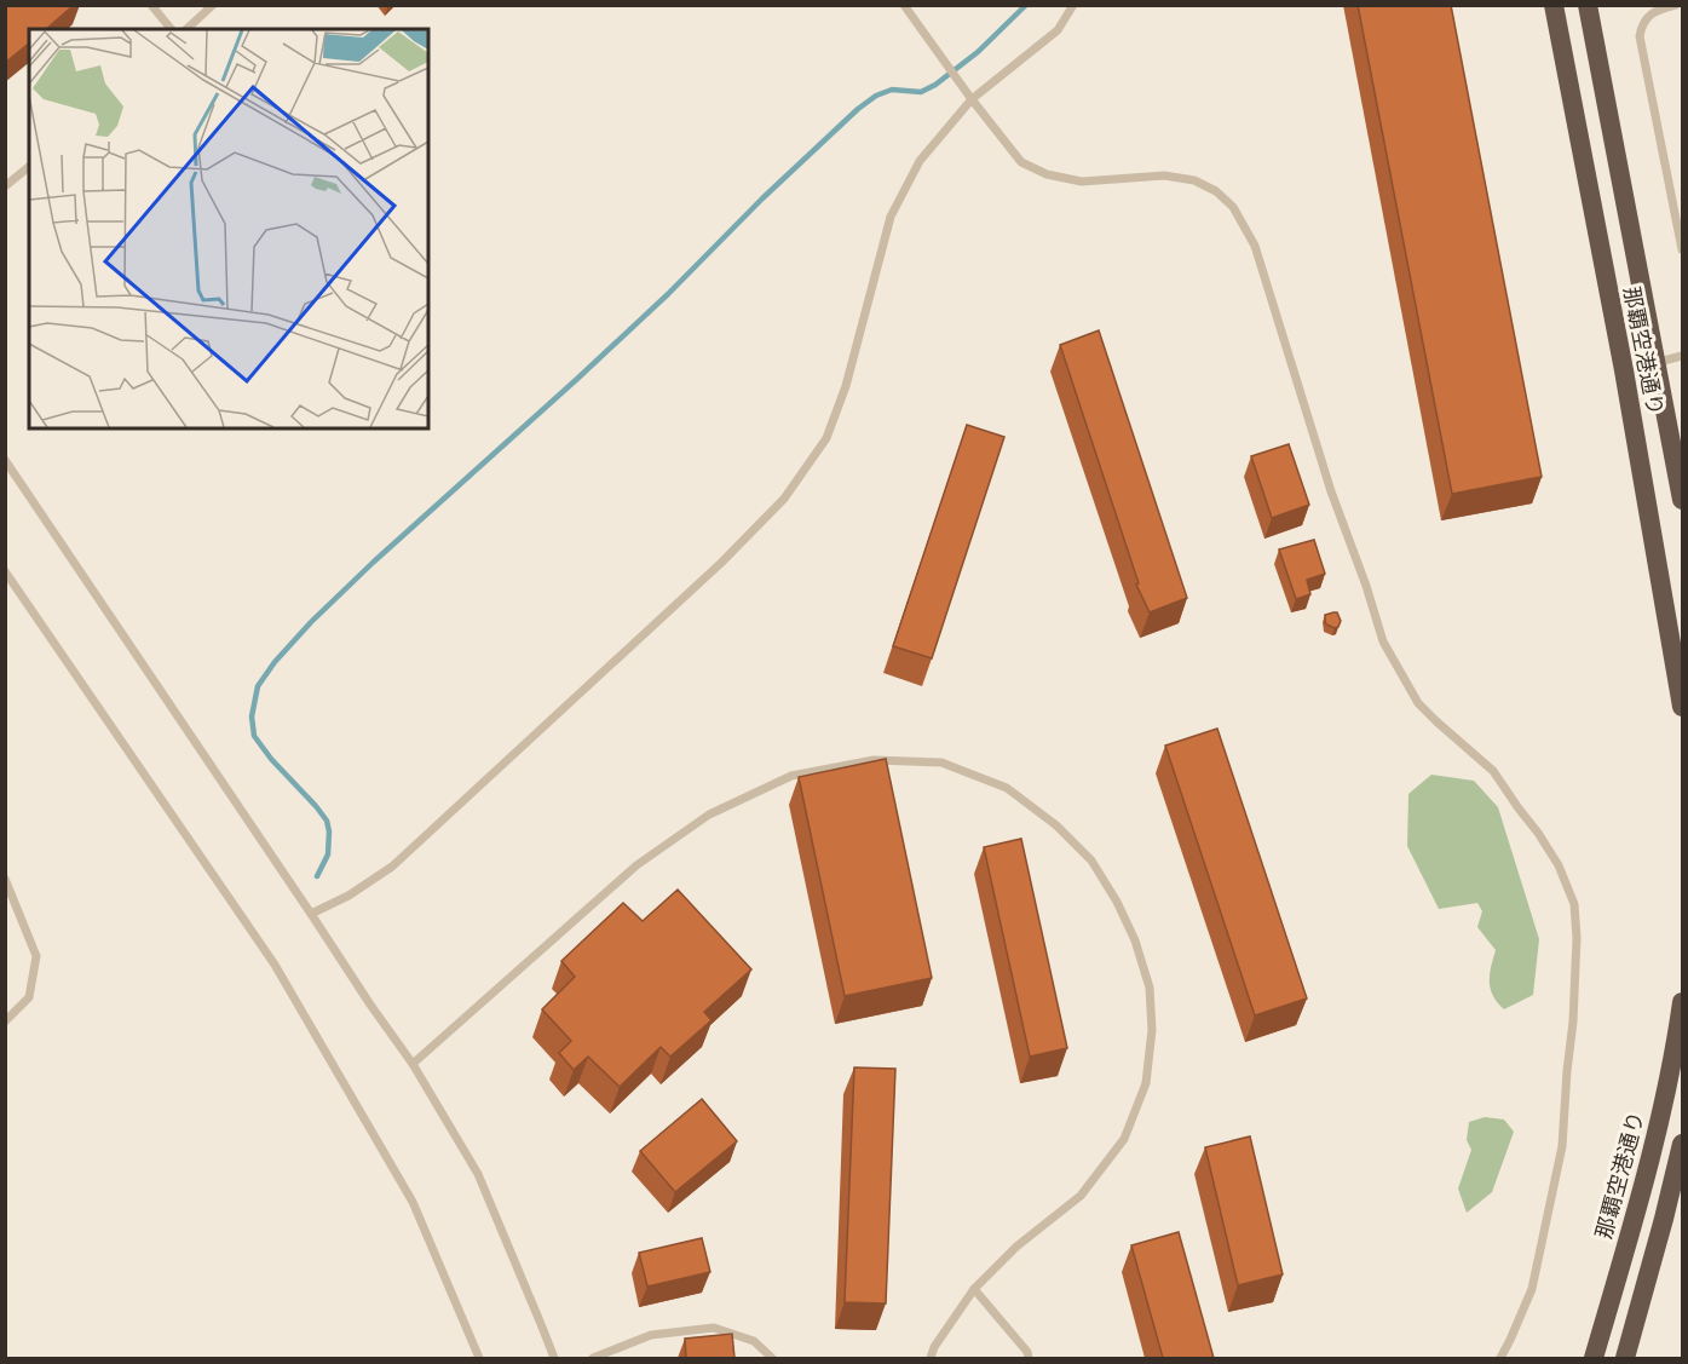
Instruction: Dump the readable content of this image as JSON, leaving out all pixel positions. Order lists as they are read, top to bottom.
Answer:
{
  "streets": {
    "highway": ["那覇空港通り"]
  }
}
